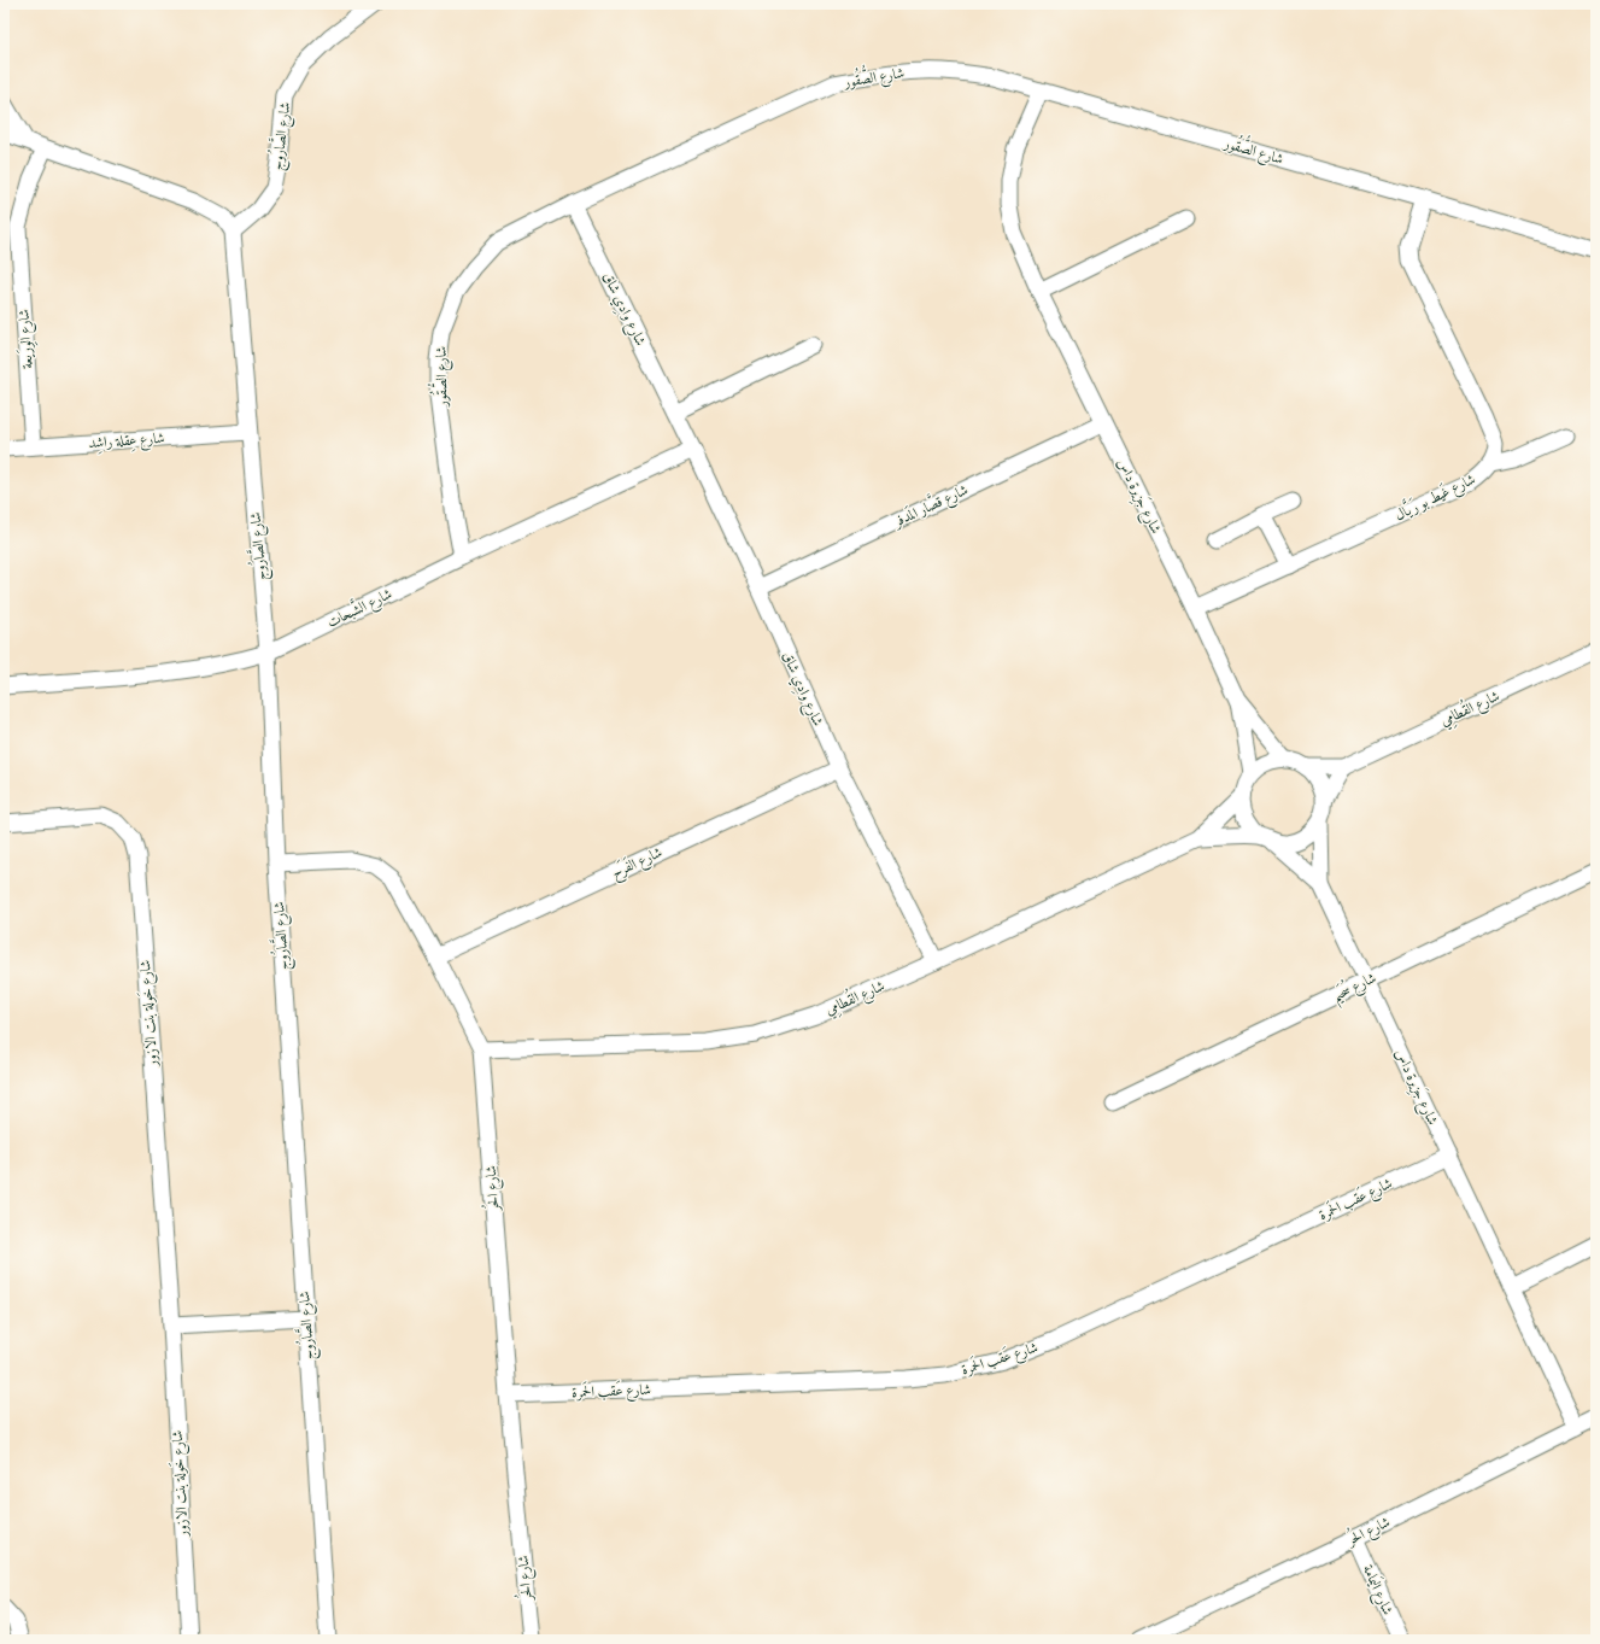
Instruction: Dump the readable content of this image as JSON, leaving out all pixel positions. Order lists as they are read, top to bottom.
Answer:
{
  "streets": {
    "street": [
      "شارع الصُّقُور",
      "شارع الصَّارُوج",
      "شارع وادِي شاق",
      "شارع الوِرَيعة",
      "شارع عِقلة راشِد",
      "شارع جَزِيرة داس",
      "شارع غَيط بو رَيَّال",
      "شارع قصَّار المَدفر",
      "شارع الشَّبحات",
      "شارع القُطامِي",
      "شارع الفَرَح",
      "شارع سُحَيم",
      "شارع خَولة بنت الازور",
      "شارع الحُر",
      "شارع عَقب الحَمرة",
      "شارع اليَمامة"
    ]
  },
  "crossings": [
    ["شارع الصُّقُور", "شارع وادِي شاق"],
    ["شارع الصُّقُور", "شارع جَزِيرة داس"],
    ["شارع الصُّقُور", "شارع غَيط بو رَيَّال"],
    ["شارع الصُّقُور", "شارع الشَّبحات"],
    ["شارع الصَّارُوج", "شارع عِقلة راشِد"],
    ["شارع الصَّارُوج", "شارع الشَّبحات"],
    ["شارع الصَّارُوج", "شارع الحُر"],
    ["شارع وادِي شاق", "شارع قصَّار المَدفر"],
    ["شارع وادِي شاق", "شارع الشَّبحات"],
    ["شارع وادِي شاق", "شارع القُطامِي"],
    ["شارع وادِي شاق", "شارع الفَرَح"],
    ["شارع الوِرَيعة", "شارع عِقلة راشِد"],
    ["شارع جَزِيرة داس", "شارع غَيط بو رَيَّال"],
    ["شارع جَزِيرة داس", "شارع قصَّار المَدفر"],
    ["شارع جَزِيرة داس", "شارع القُطامِي"],
    ["شارع جَزِيرة داس", "شارع سُحَيم"],
    ["شارع جَزِيرة داس", "شارع الحُر"],
    ["شارع جَزِيرة داس", "شارع عَقب الحَمرة"],
    ["شارع القُطامِي", "شارع الحُر"],
    ["شارع الفَرَح", "شارع الحُر"],
    ["شارع الحُر", "شارع عَقب الحَمرة"],
    ["شارع الحُر", "شارع اليَمامة"]
  ]
}
